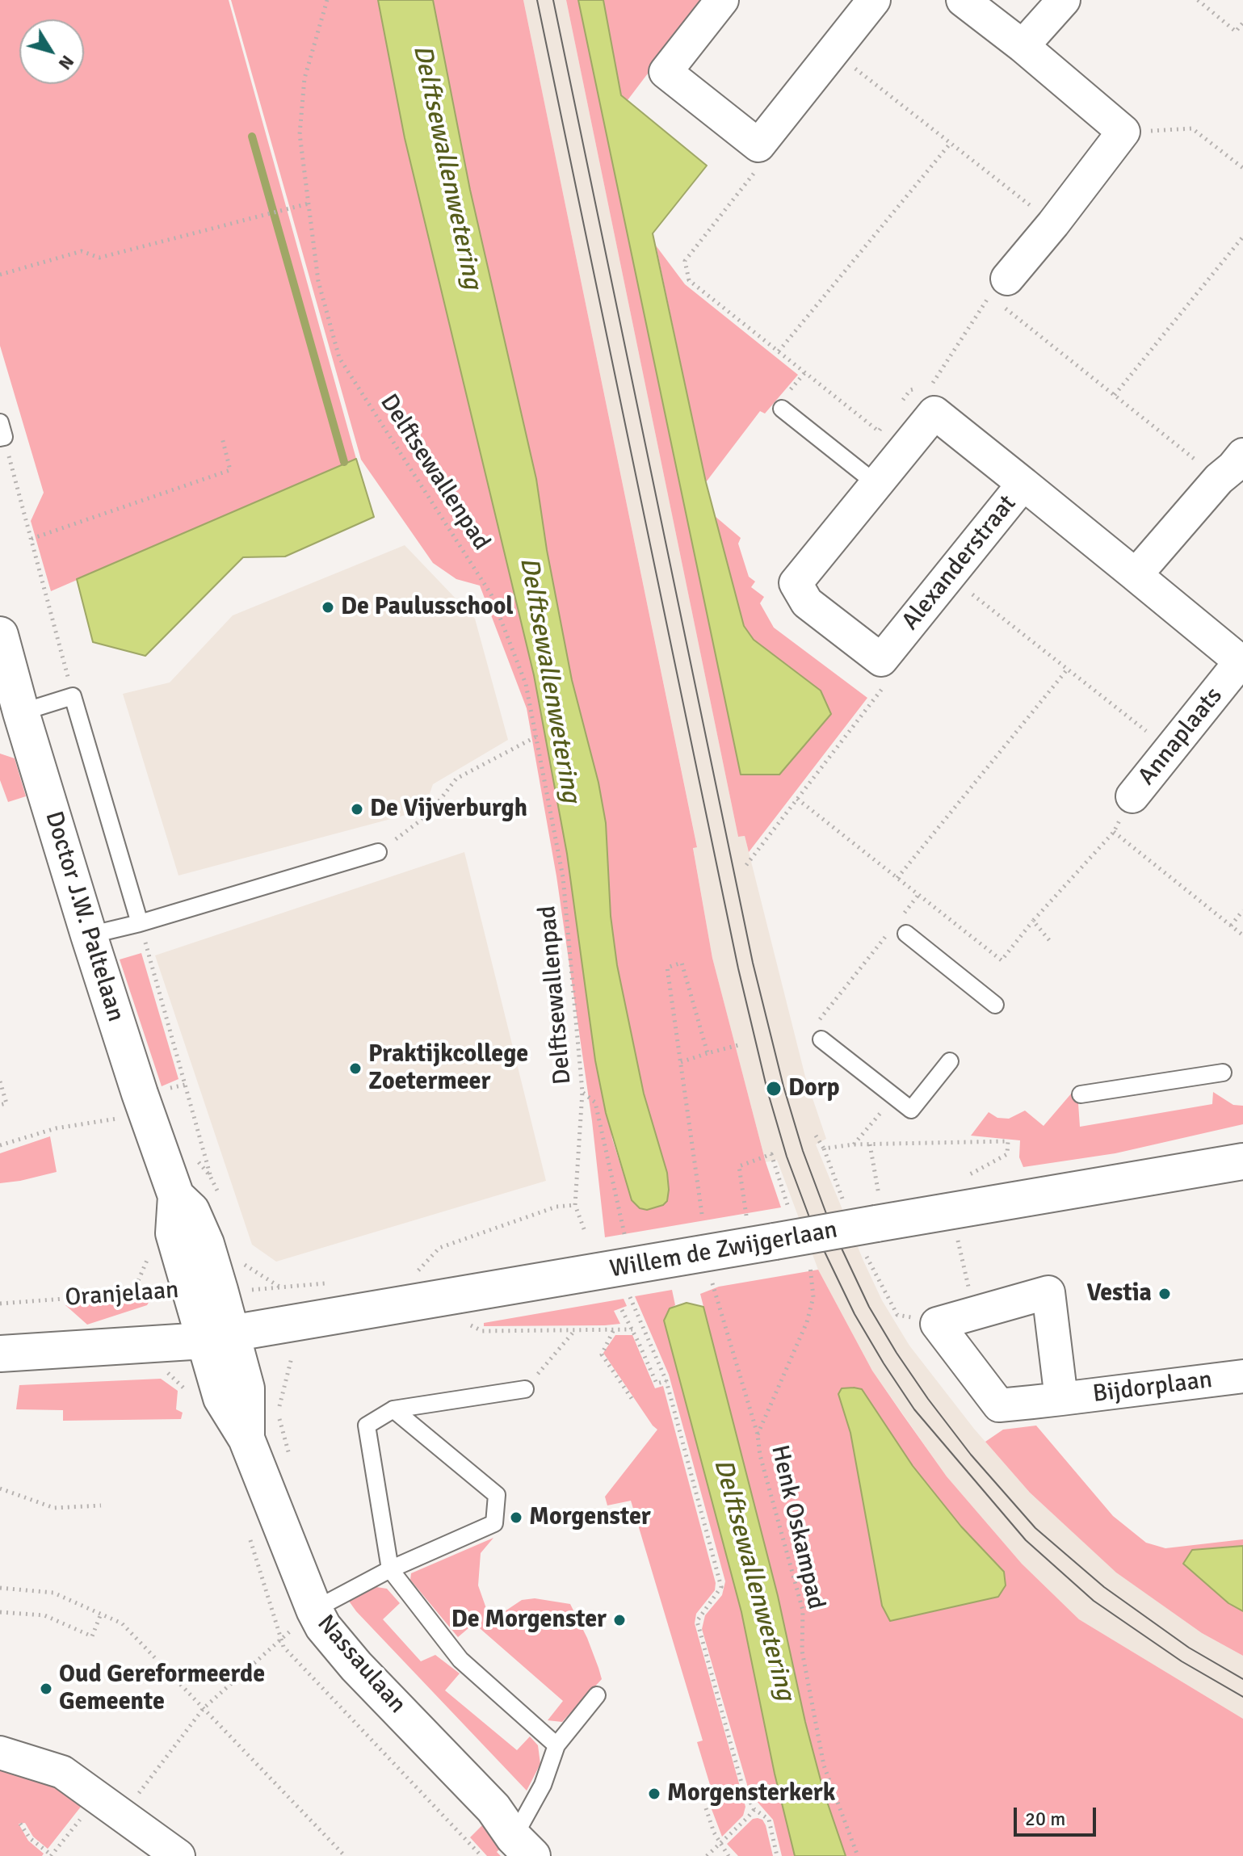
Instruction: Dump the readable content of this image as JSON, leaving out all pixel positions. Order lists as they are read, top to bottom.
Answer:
{
  "streets": {
    "street": [
      "Alexanderstraat",
      "Annaplaats",
      "Doctor J.W. Paltelaan",
      "Willem de Zwijgerlaan",
      "Bijdorplaan",
      "Nassaulaan"
    ],
    "path": ["Delftsewallenpad", "Oranjelaan", "Henk Oskampad"]
  },
  "crossings": [
    ["Alexanderstraat", "Annaplaats"],
    ["Doctor J.W. Paltelaan", "Willem de Zwijgerlaan"],
    ["Doctor J.W. Paltelaan", "Oranjelaan"],
    ["Doctor J.W. Paltelaan", "Nassaulaan"],
    ["Willem de Zwijgerlaan", "Nassaulaan"]
  ],
  "water": ["Delftsewallenwetering"],
  "places": [
    "De Paulusschool",
    "De Vijverburgh",
    "Praktijkcollege Zoetermeer",
    "Dorp",
    "Vestia",
    "Morgenster",
    "De Morgenster",
    "Oud Gereformeerde Gemeente",
    "Morgensterkerk"
  ],
  "scale_bar": "20 m",
  "north": "bottom right"
}
